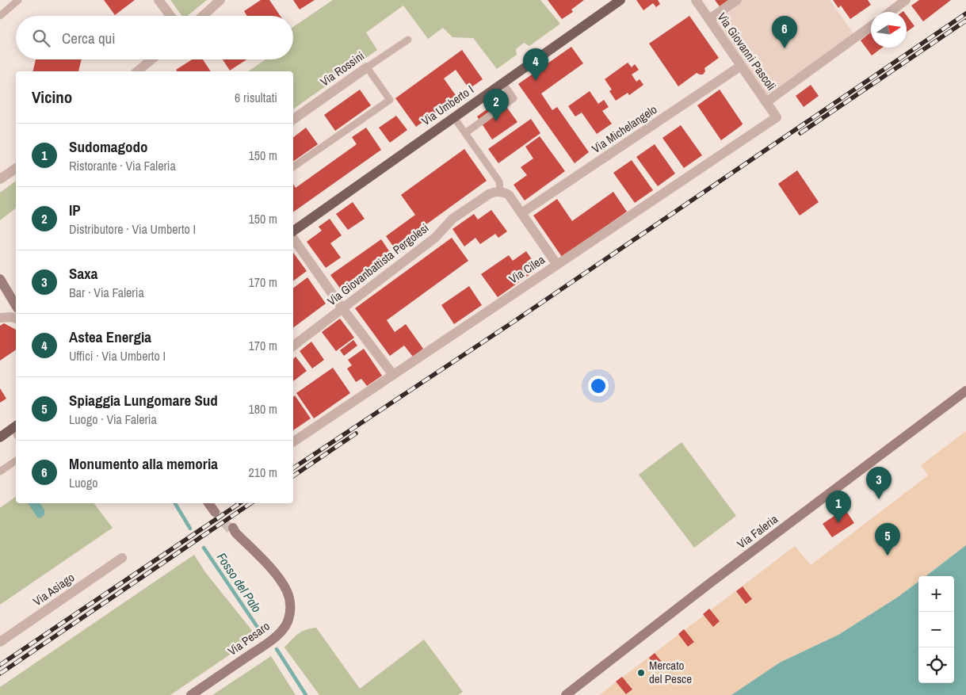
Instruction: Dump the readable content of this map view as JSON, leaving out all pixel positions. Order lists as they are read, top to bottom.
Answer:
{
  "streets": {
    "main road": ["Via Umberto I"],
    "street": [
      "Via Giovanni Pascoli",
      "Via Rossini",
      "Via Michelangelo",
      "Via Giovanbattista Pergolesi",
      "Via Cilea",
      "Via Faleria",
      "Via Asiago",
      "Via Pesaro"
    ]
  },
  "crossings": [
    ["Via Giovanni Pascoli", "Via Michelangelo"],
    ["Via Giovanni Pascoli", "Via Cilea"]
  ],
  "water": ["Fosso del Palo"],
  "places": ["Mercato del Pesce"],
  "north": "right",
  "page": {
    "pins": [
      "6",
      "4",
      "2",
      "3",
      "1",
      "5"
    ],
    "search": "Cerca qui",
    "heading": ["Vicino", "6 risultati"],
    "list": [
      {
        "mark": "1",
        "name": "Sudomagodo",
        "note": "Ristorante · Via Faleria",
        "value": "150 m"
      },
      {
        "mark": "2",
        "name": "IP",
        "note": "Distributore · Via Umberto I",
        "value": "150 m"
      },
      {
        "mark": "3",
        "name": "Saxa",
        "note": "Bar · Via Faleria",
        "value": "170 m"
      },
      {
        "mark": "4",
        "name": "Astea Energia",
        "note": "Uffici · Via Umberto I",
        "value": "170 m"
      },
      {
        "mark": "5",
        "name": "Spiaggia Lungomare Sud",
        "note": "Luogo · Via Faleria",
        "value": "180 m"
      },
      {
        "mark": "6",
        "name": "Monumento alla memoria",
        "note": "Luogo",
        "value": "210 m"
      }
    ],
    "map_buttons": ["+", "−"]
  }
}
